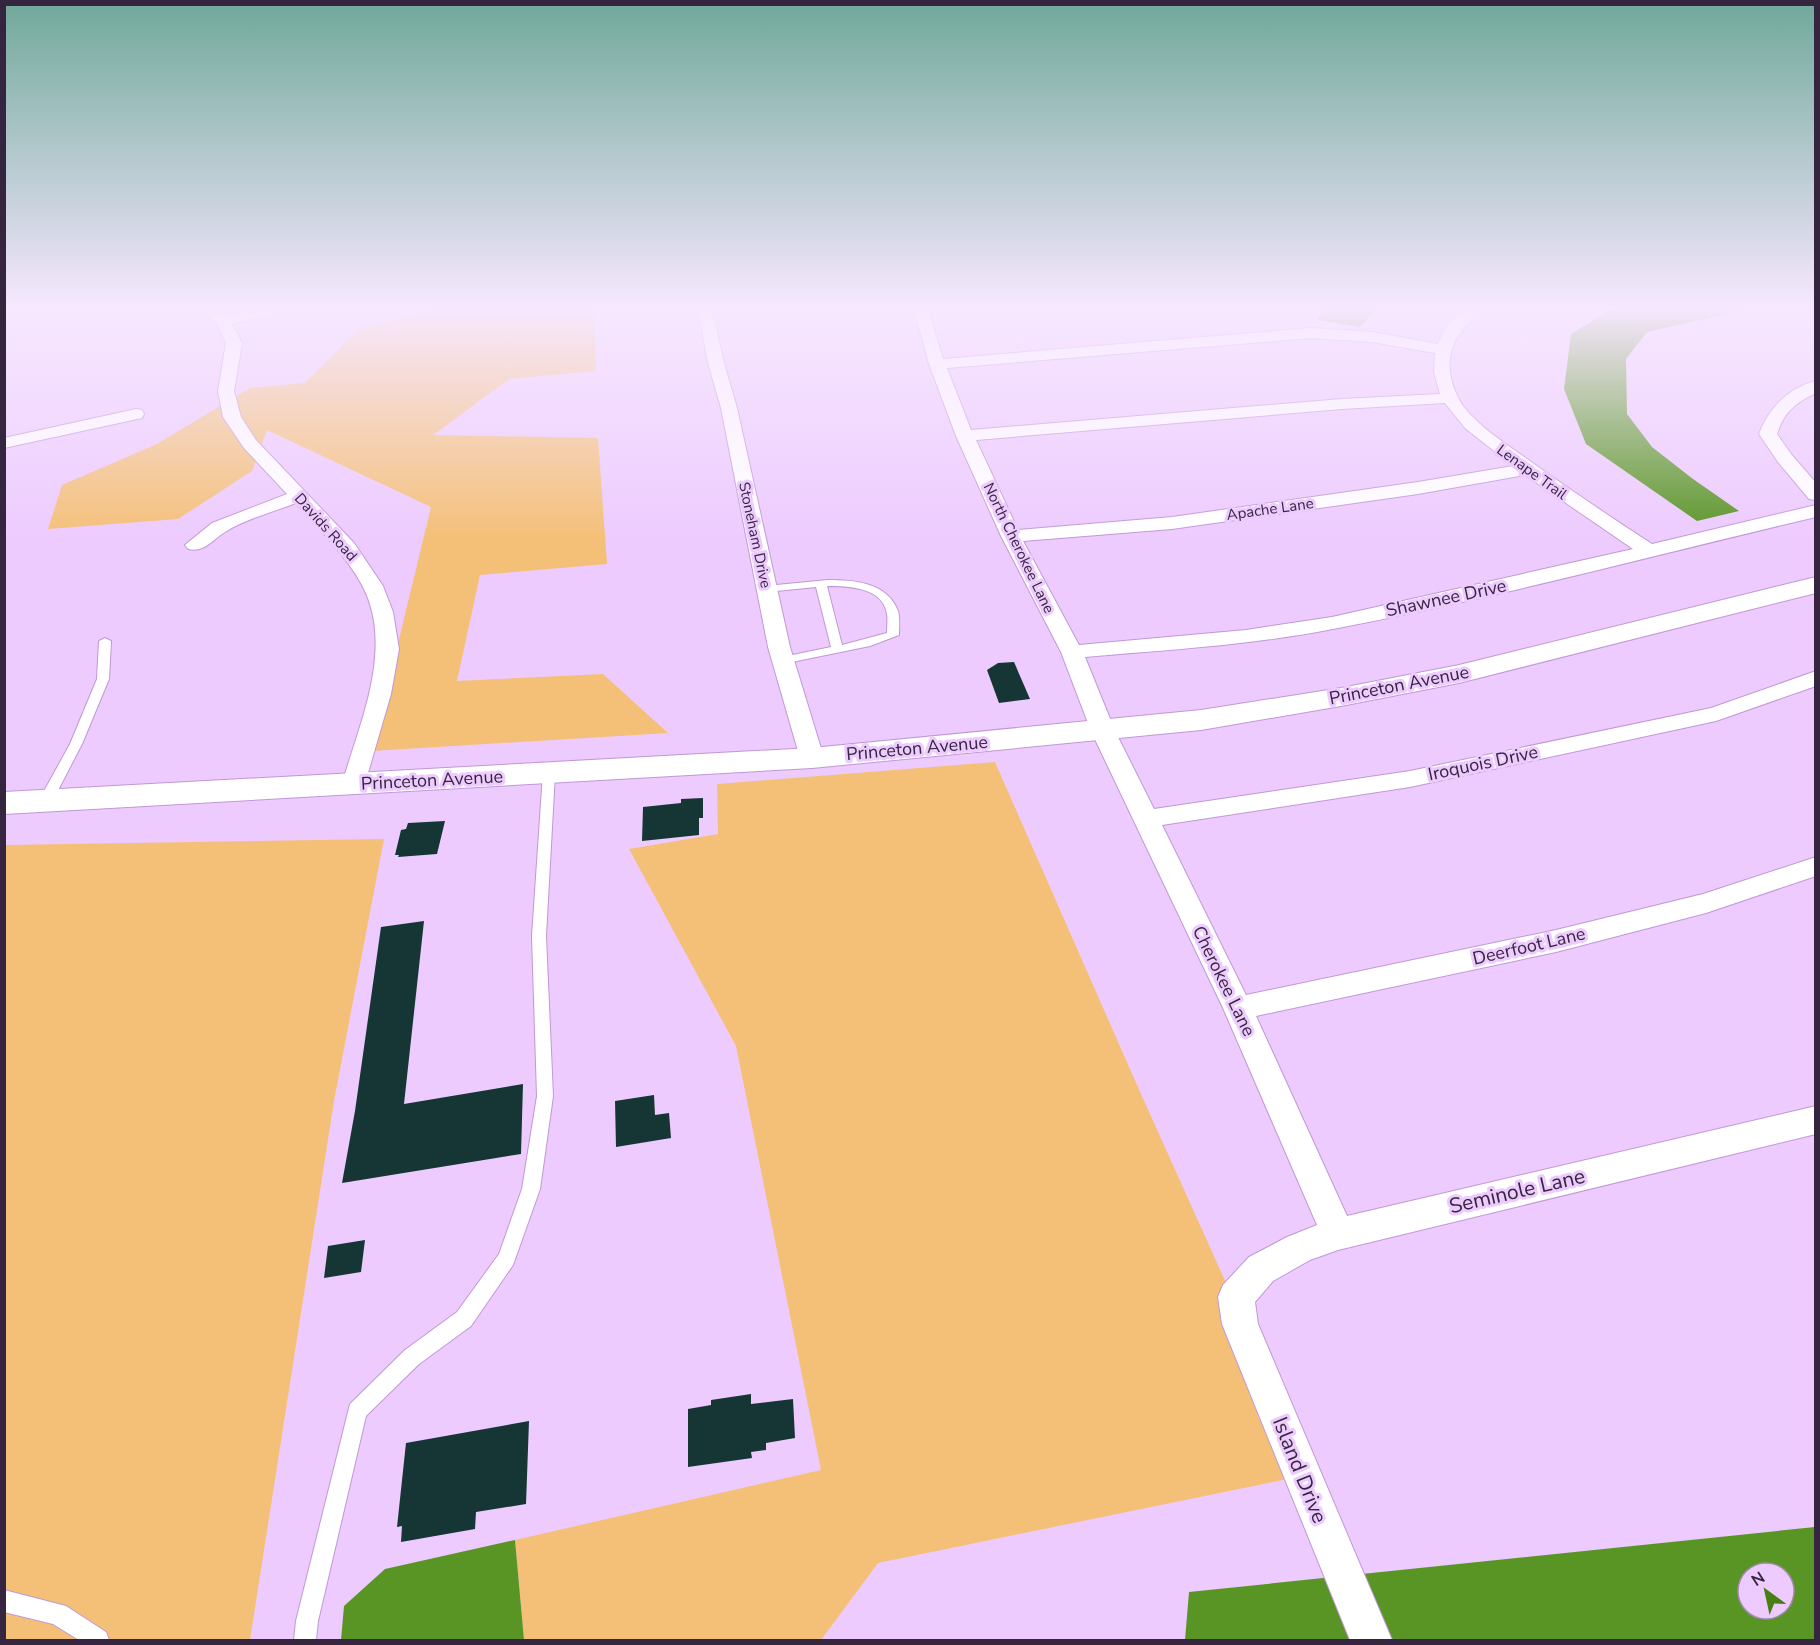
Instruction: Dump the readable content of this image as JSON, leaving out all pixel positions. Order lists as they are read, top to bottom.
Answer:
{
  "streets": {
    "main road": ["Princeton Avenue"],
    "street": [
      "Lenape Trail",
      "Apache Lane",
      "Davids Road",
      "Stoneham Drive",
      "North Cherokee Lane",
      "Shawnee Drive",
      "Iroquois Drive",
      "Deerfoot Lane",
      "Cherokee Lane",
      "Seminole Lane",
      "Island Drive"
    ]
  },
  "crossings": [
    ["Lenape Trail", "Apache Lane"],
    ["Lenape Trail", "Shawnee Drive"],
    ["Apache Lane", "North Cherokee Lane"],
    ["Davids Road", "Princeton Avenue"],
    ["Stoneham Drive", "Princeton Avenue"],
    ["North Cherokee Lane", "Shawnee Drive"],
    ["North Cherokee Lane", "Princeton Avenue"],
    ["North Cherokee Lane", "Cherokee Lane"],
    ["Princeton Avenue", "Cherokee Lane"],
    ["Iroquois Drive", "Cherokee Lane"],
    ["Deerfoot Lane", "Cherokee Lane"],
    ["Cherokee Lane", "Seminole Lane"],
    ["Seminole Lane", "Island Drive"]
  ],
  "north": "top left"
}
